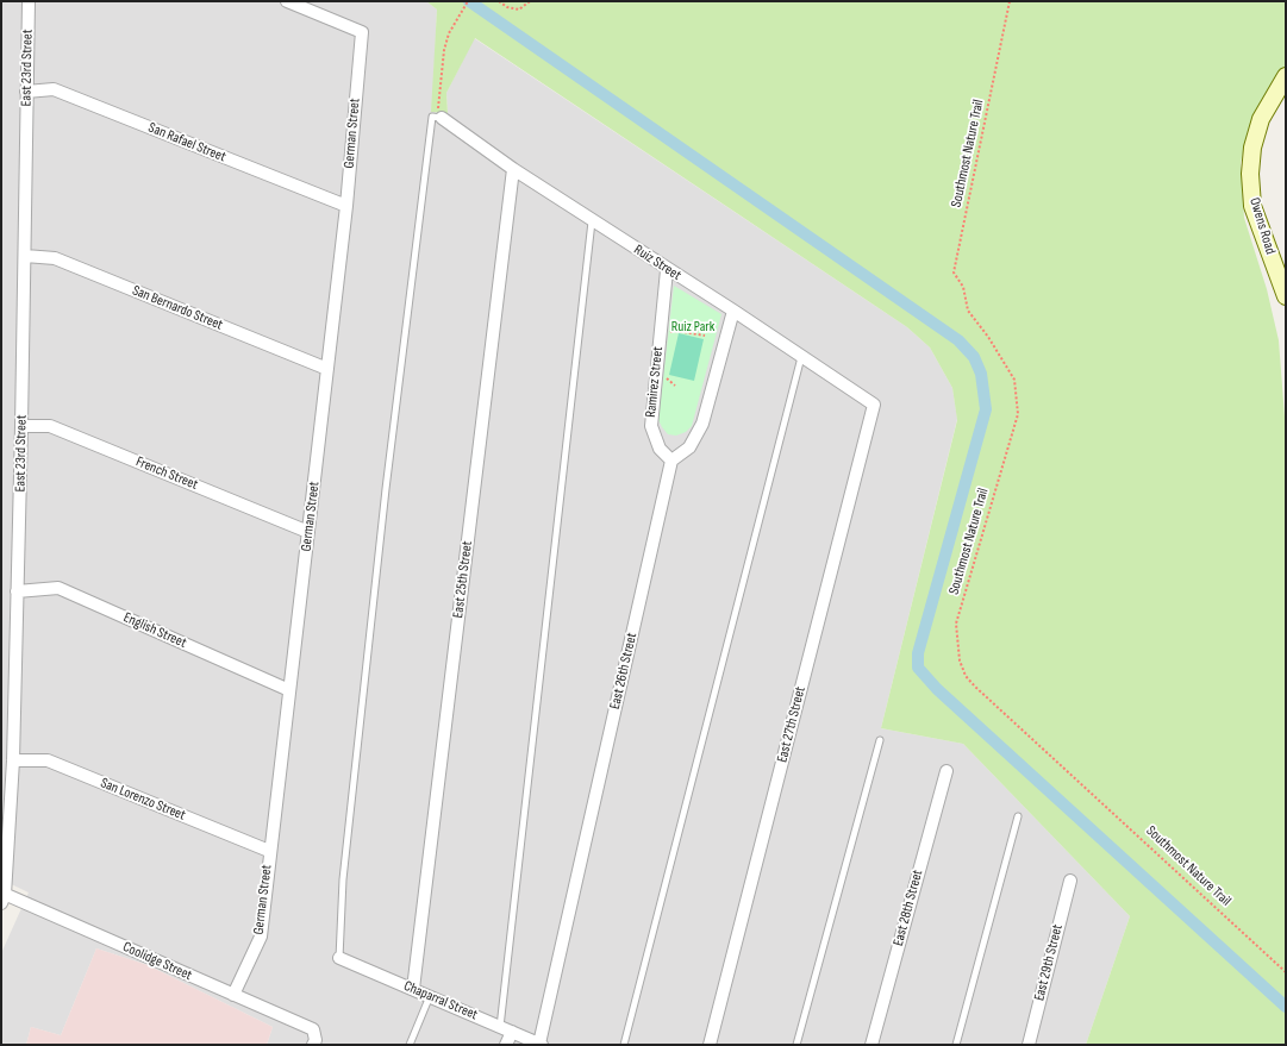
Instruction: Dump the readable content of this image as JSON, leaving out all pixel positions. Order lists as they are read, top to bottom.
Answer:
{
  "streets": {
    "street": [
      "East 23rd Street",
      "German Street",
      "San Rafael Street",
      "Owens Road",
      "Ruiz Street",
      "San Bernardo Street",
      "Ramirez Street",
      "French Street",
      "East 25th Street",
      "English Street",
      "East 26th Street",
      "East 27th Street",
      "San Lorenzo Street",
      "East 28th Street",
      "Coolidge Street",
      "East 29th Street",
      "Chaparral Street"
    ],
    "path": ["Southmost Nature Trail"]
  },
  "crossings": [
    ["East 23rd Street", "San Rafael Street"],
    ["East 23rd Street", "San Bernardo Street"],
    ["East 23rd Street", "French Street"],
    ["East 23rd Street", "English Street"],
    ["East 23rd Street", "San Lorenzo Street"],
    ["East 23rd Street", "Coolidge Street"],
    ["German Street", "San Rafael Street"],
    ["German Street", "San Bernardo Street"],
    ["German Street", "French Street"],
    ["German Street", "English Street"],
    ["German Street", "San Lorenzo Street"],
    ["German Street", "Coolidge Street"],
    ["Ruiz Street", "Ramirez Street"],
    ["Ruiz Street", "East 25th Street"],
    ["Ruiz Street", "East 27th Street"],
    ["Ramirez Street", "East 26th Street"],
    ["East 25th Street", "Chaparral Street"],
    ["East 26th Street", "Chaparral Street"]
  ],
  "parks": ["Ruiz Park"]
}
